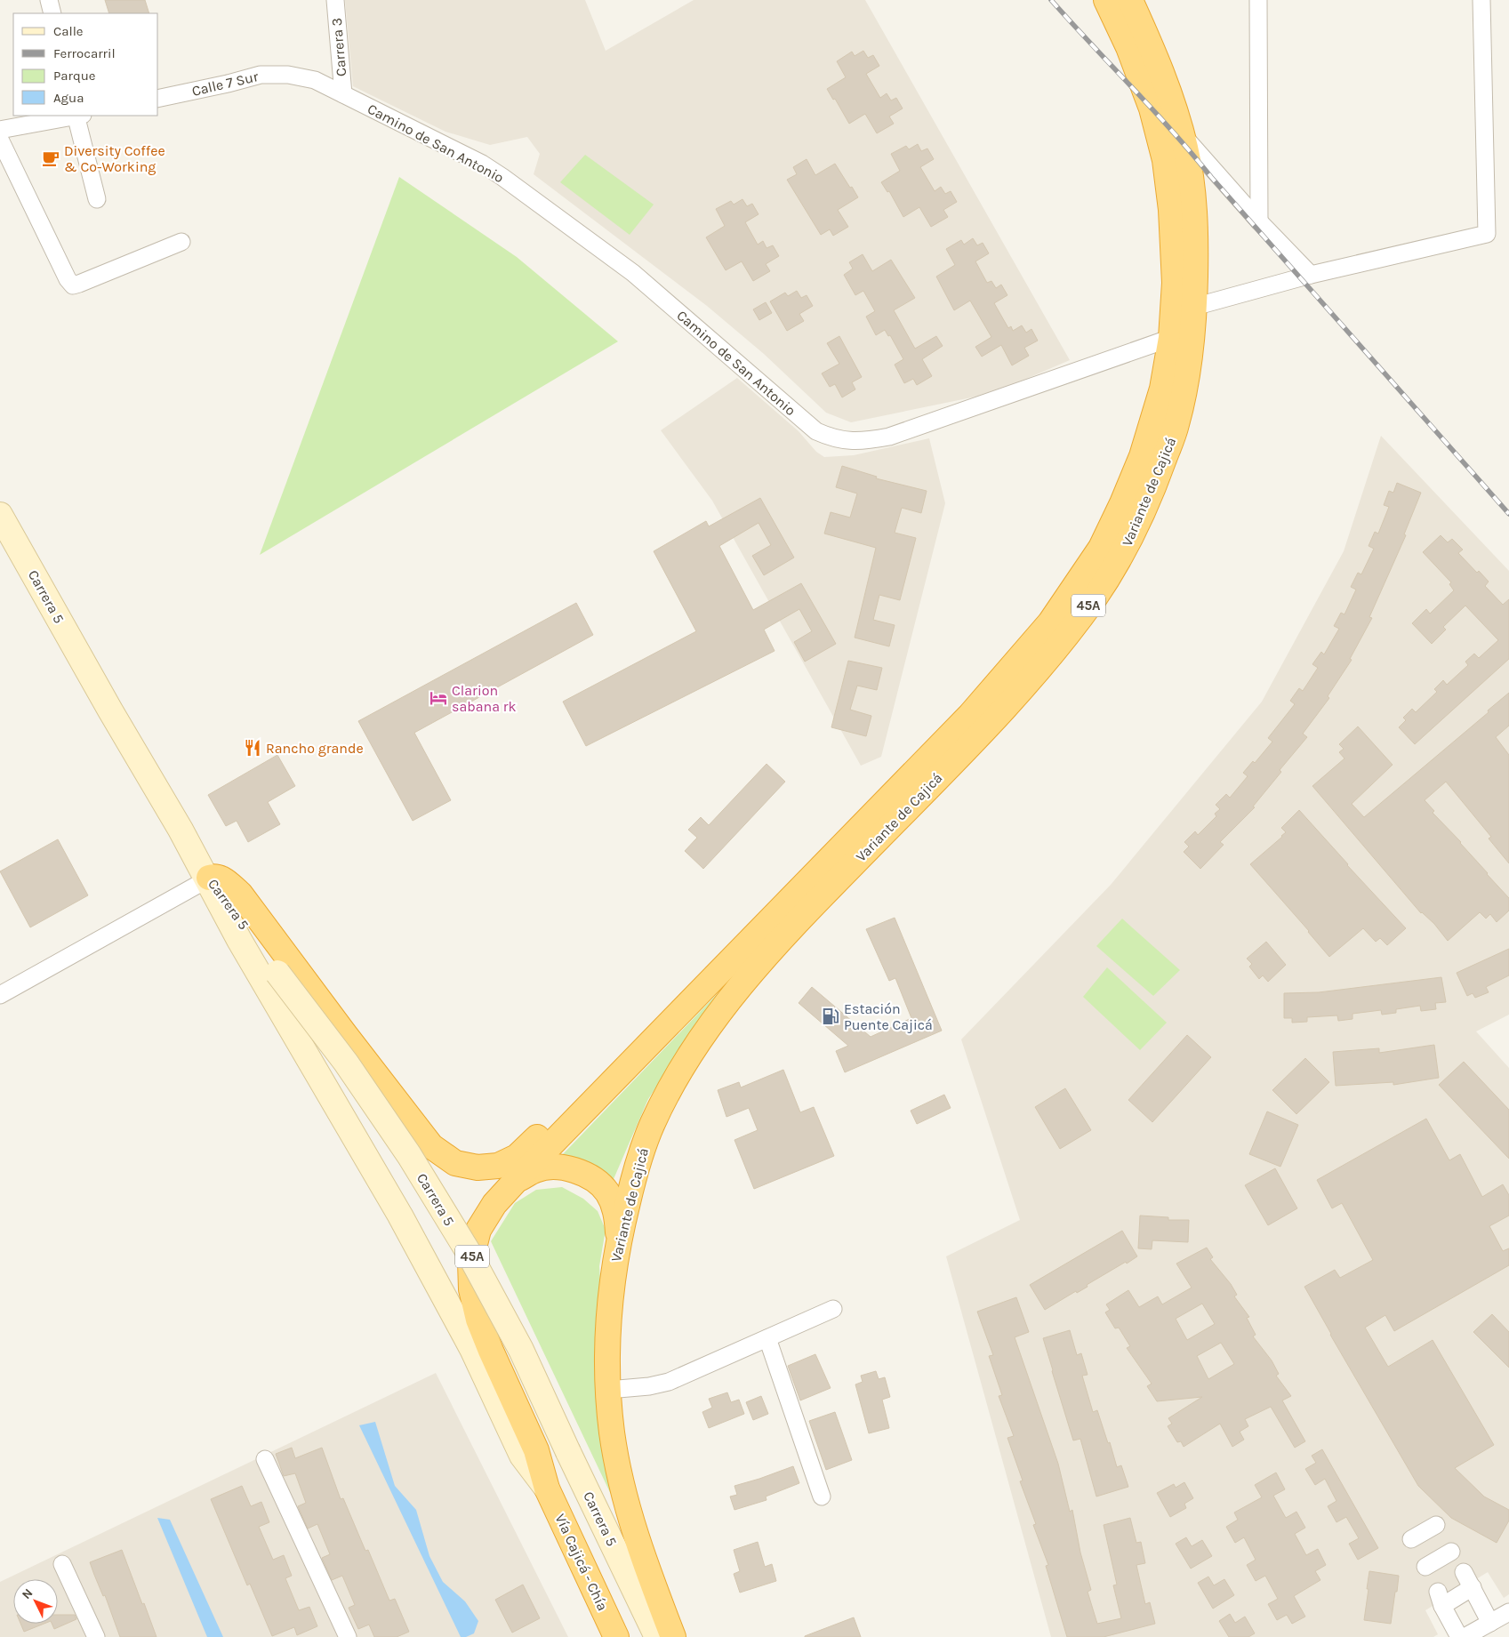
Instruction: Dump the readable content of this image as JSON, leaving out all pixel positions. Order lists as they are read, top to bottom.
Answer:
{
  "streets": {
    "highway": ["Variante de Cajicá", "45A", "Vía Cajicá - Chía"],
    "main road": ["Carrera 5"],
    "street": ["Carrera 3", "Calle 7 Sur", "Camino de San Antonio"]
  },
  "crossings": [
    ["Carrera 3", "Calle 7 Sur"],
    ["Carrera 3", "Camino de San Antonio"],
    ["Calle 7 Sur", "Camino de San Antonio"],
    ["Camino de San Antonio", "Variante de Cajicá"],
    ["Variante de Cajicá", "Carrera 5"],
    ["Variante de Cajicá", "Vía Cajicá - Chía"],
    ["Carrera 5", "Vía Cajicá - Chía"]
  ],
  "places": {
    "cafe": ["Diversity Coffee & Co-Working"],
    "hotel": ["Clarion sabana rk"],
    "restaurant": ["Rancho grande"],
    "fuel station": ["Estación Puente Cajicá"]
  },
  "legend": [
    "Calle",
    "Ferrocarril",
    "Parque",
    "Agua"
  ],
  "north": "top left"
}
